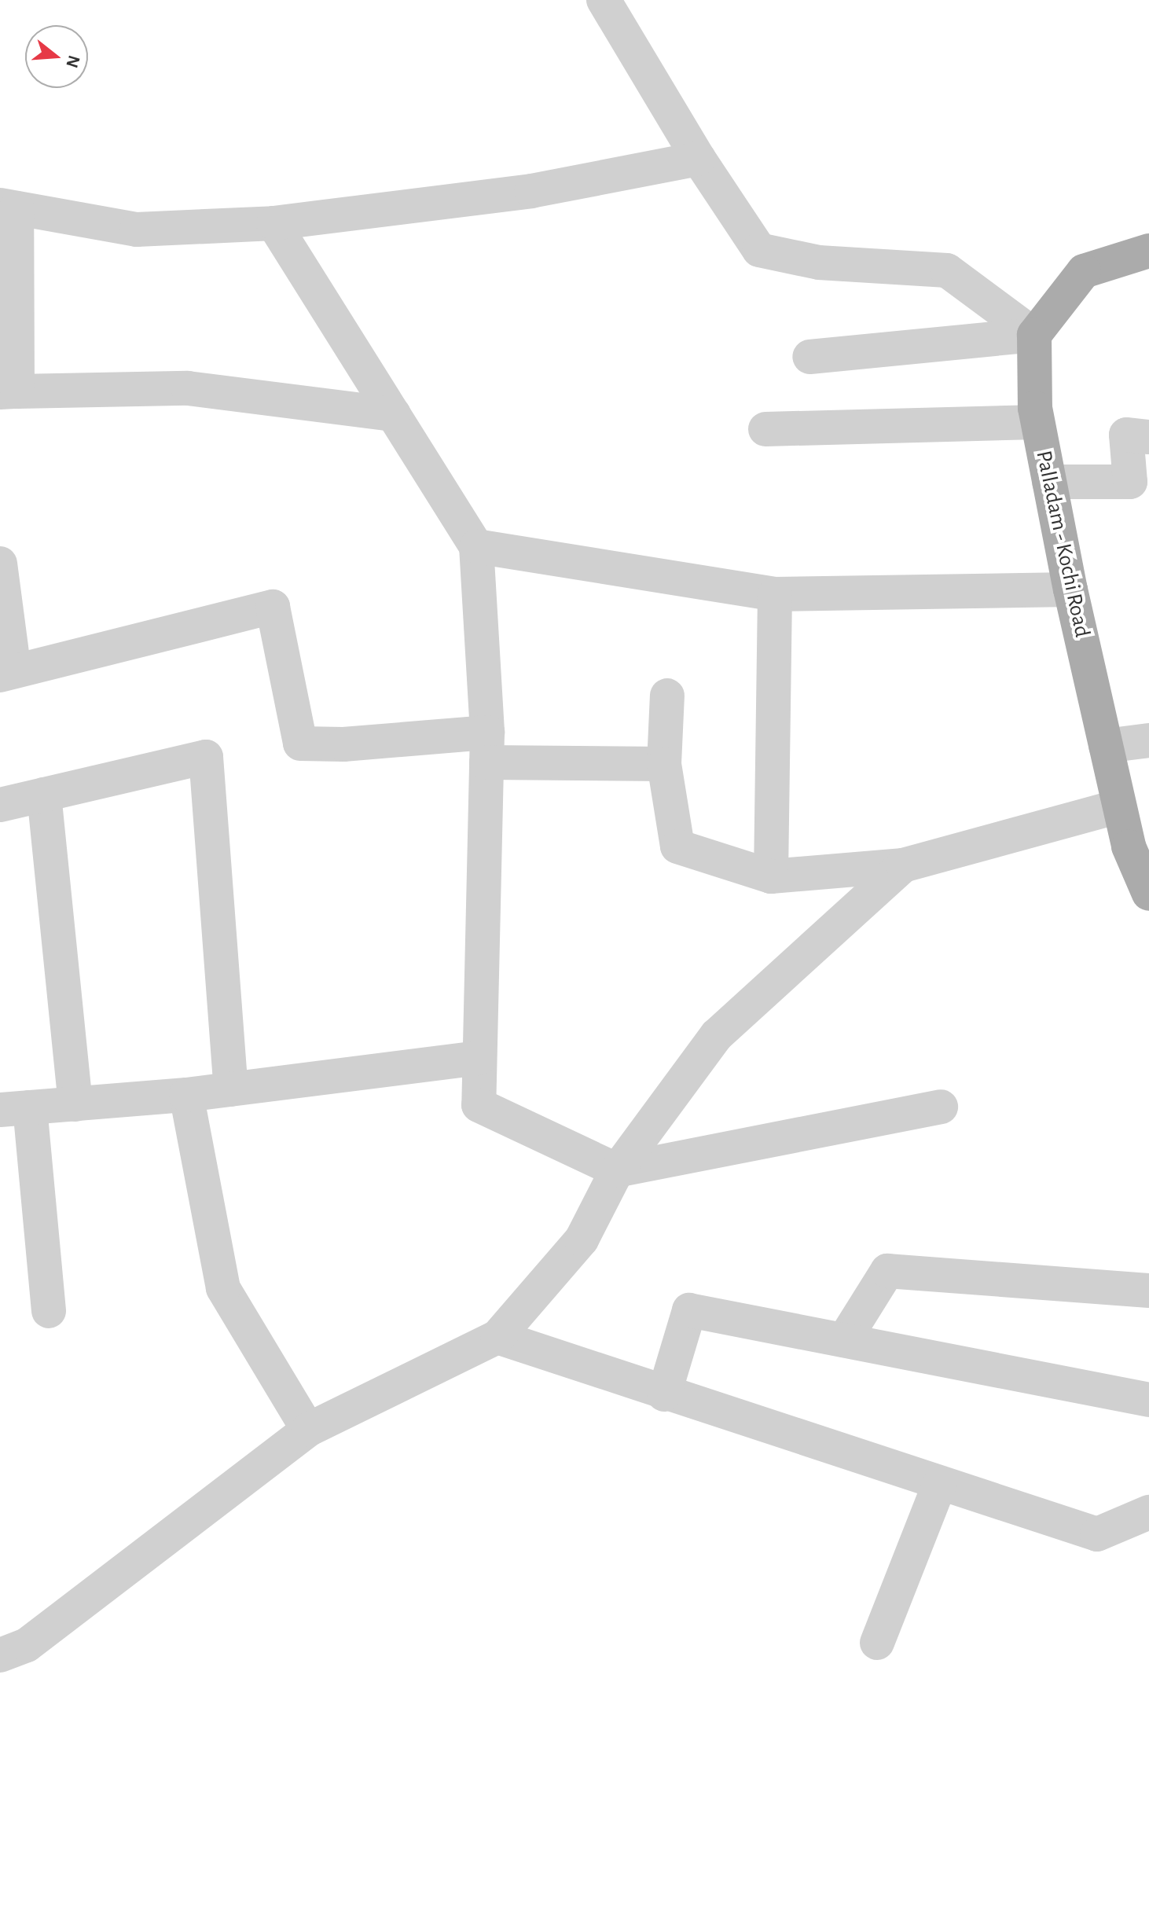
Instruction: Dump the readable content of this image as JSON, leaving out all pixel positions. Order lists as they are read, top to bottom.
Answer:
{
  "streets": {
    "main road": ["Palladam - Kochi Road"]
  },
  "north": "right"
}
